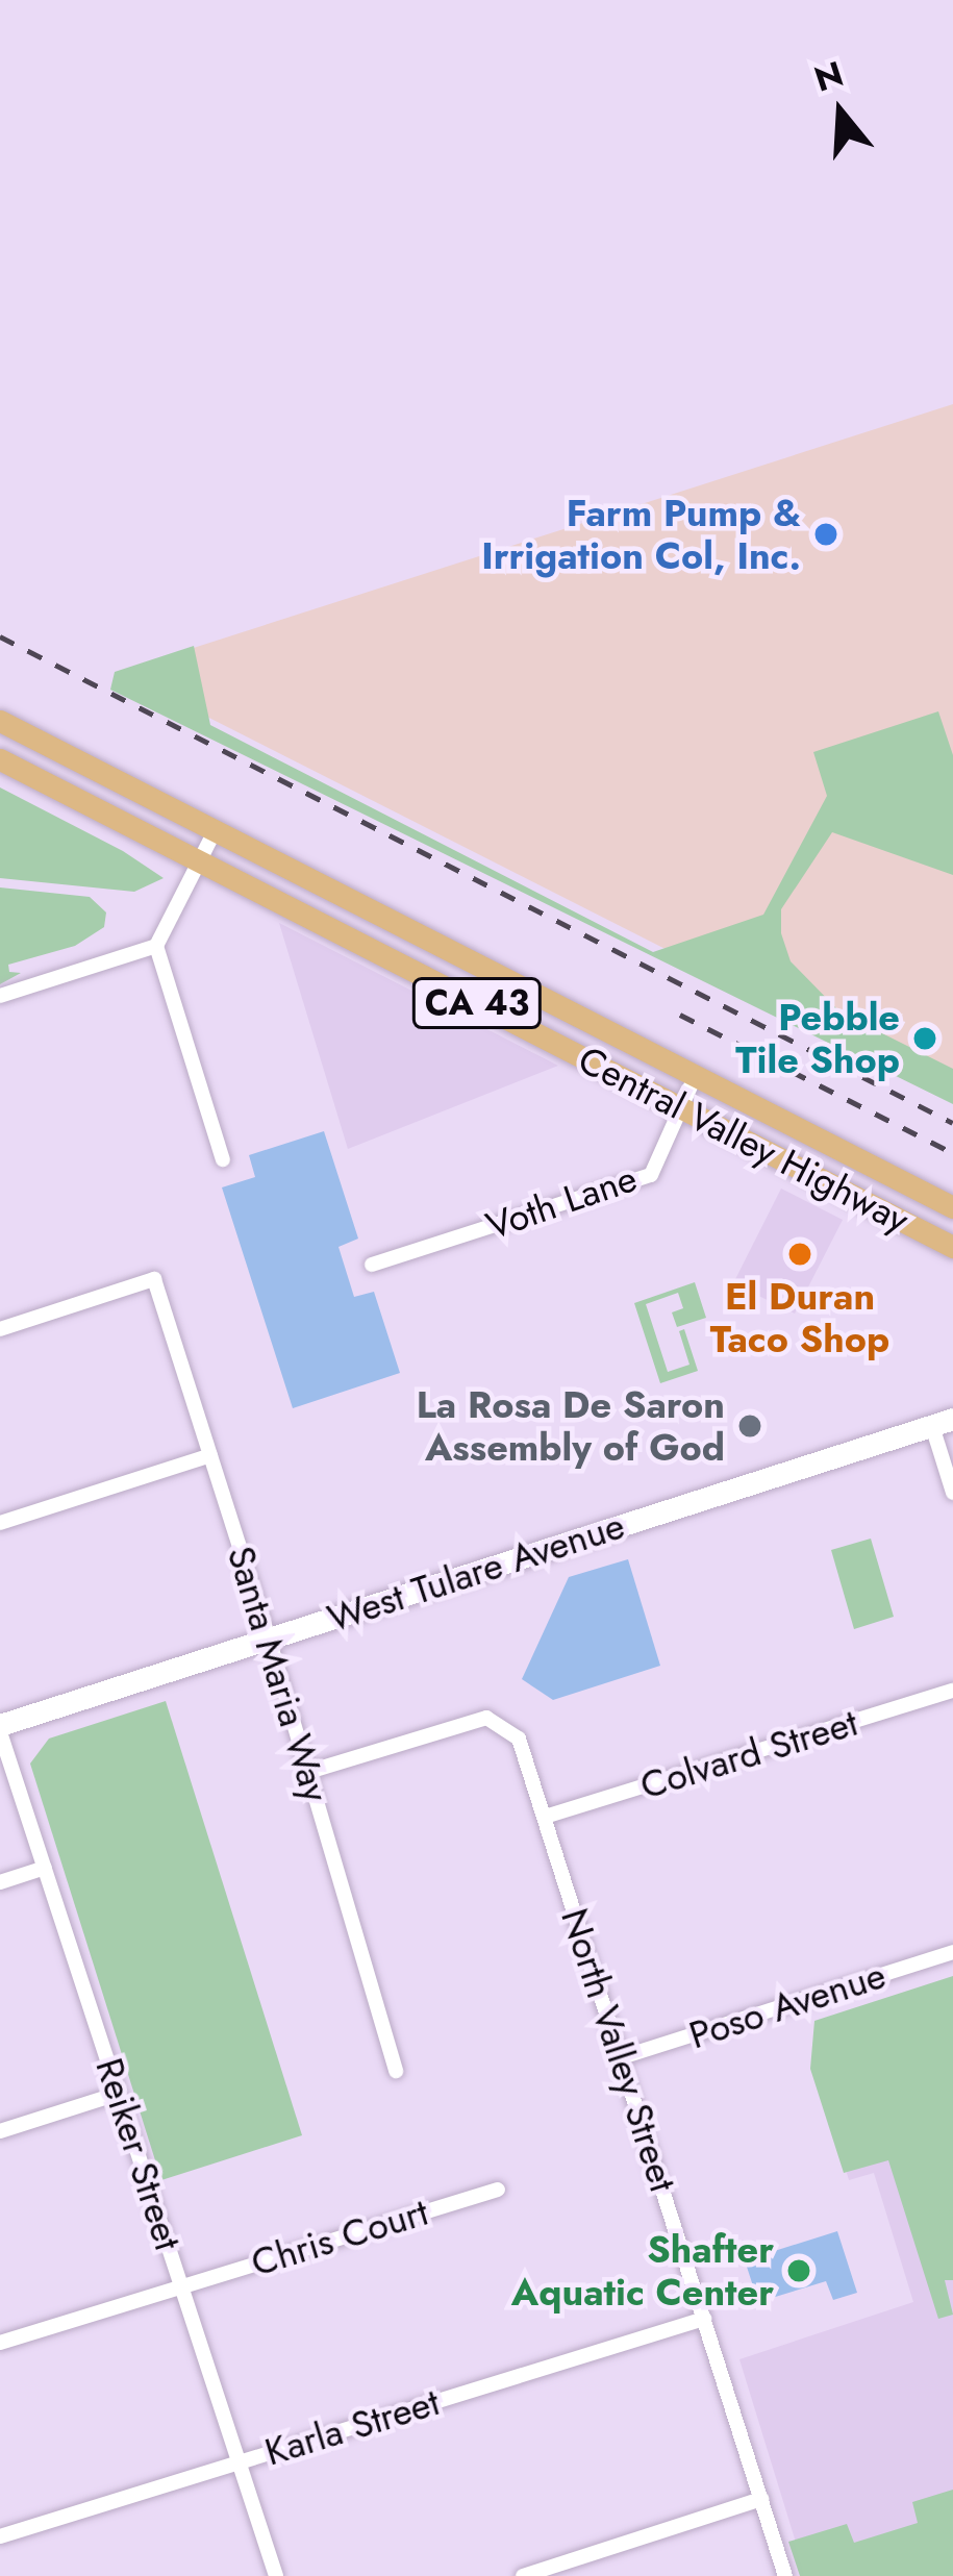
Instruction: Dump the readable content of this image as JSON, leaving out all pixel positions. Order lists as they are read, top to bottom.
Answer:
{
  "streets": {
    "main road": ["CA 43", "Central Valley Highway"],
    "street": [
      "Voth Lane",
      "West Tulare Avenue",
      "Santa Maria Way",
      "Colvard Street",
      "Poso Avenue",
      "North Valley Street",
      "Reiker Street",
      "Chris Court",
      "Karla Street"
    ]
  },
  "crossings": [
    ["Central Valley Highway", "Voth Lane"],
    ["West Tulare Avenue", "Santa Maria Way"],
    ["West Tulare Avenue", "Reiker Street"],
    ["Santa Maria Way", "North Valley Street"],
    ["Colvard Street", "North Valley Street"],
    ["Poso Avenue", "North Valley Street"],
    ["North Valley Street", "Karla Street"],
    ["Reiker Street", "Chris Court"],
    ["Reiker Street", "Karla Street"]
  ],
  "places": [
    "Farm Pump & Irrigation Col, Inc.",
    "Pebble Tile Shop",
    "El Duran Taco Shop",
    "La Rosa De Saron Assembly of God",
    "Shafter Aquatic Center"
  ],
  "north": "top"
}
